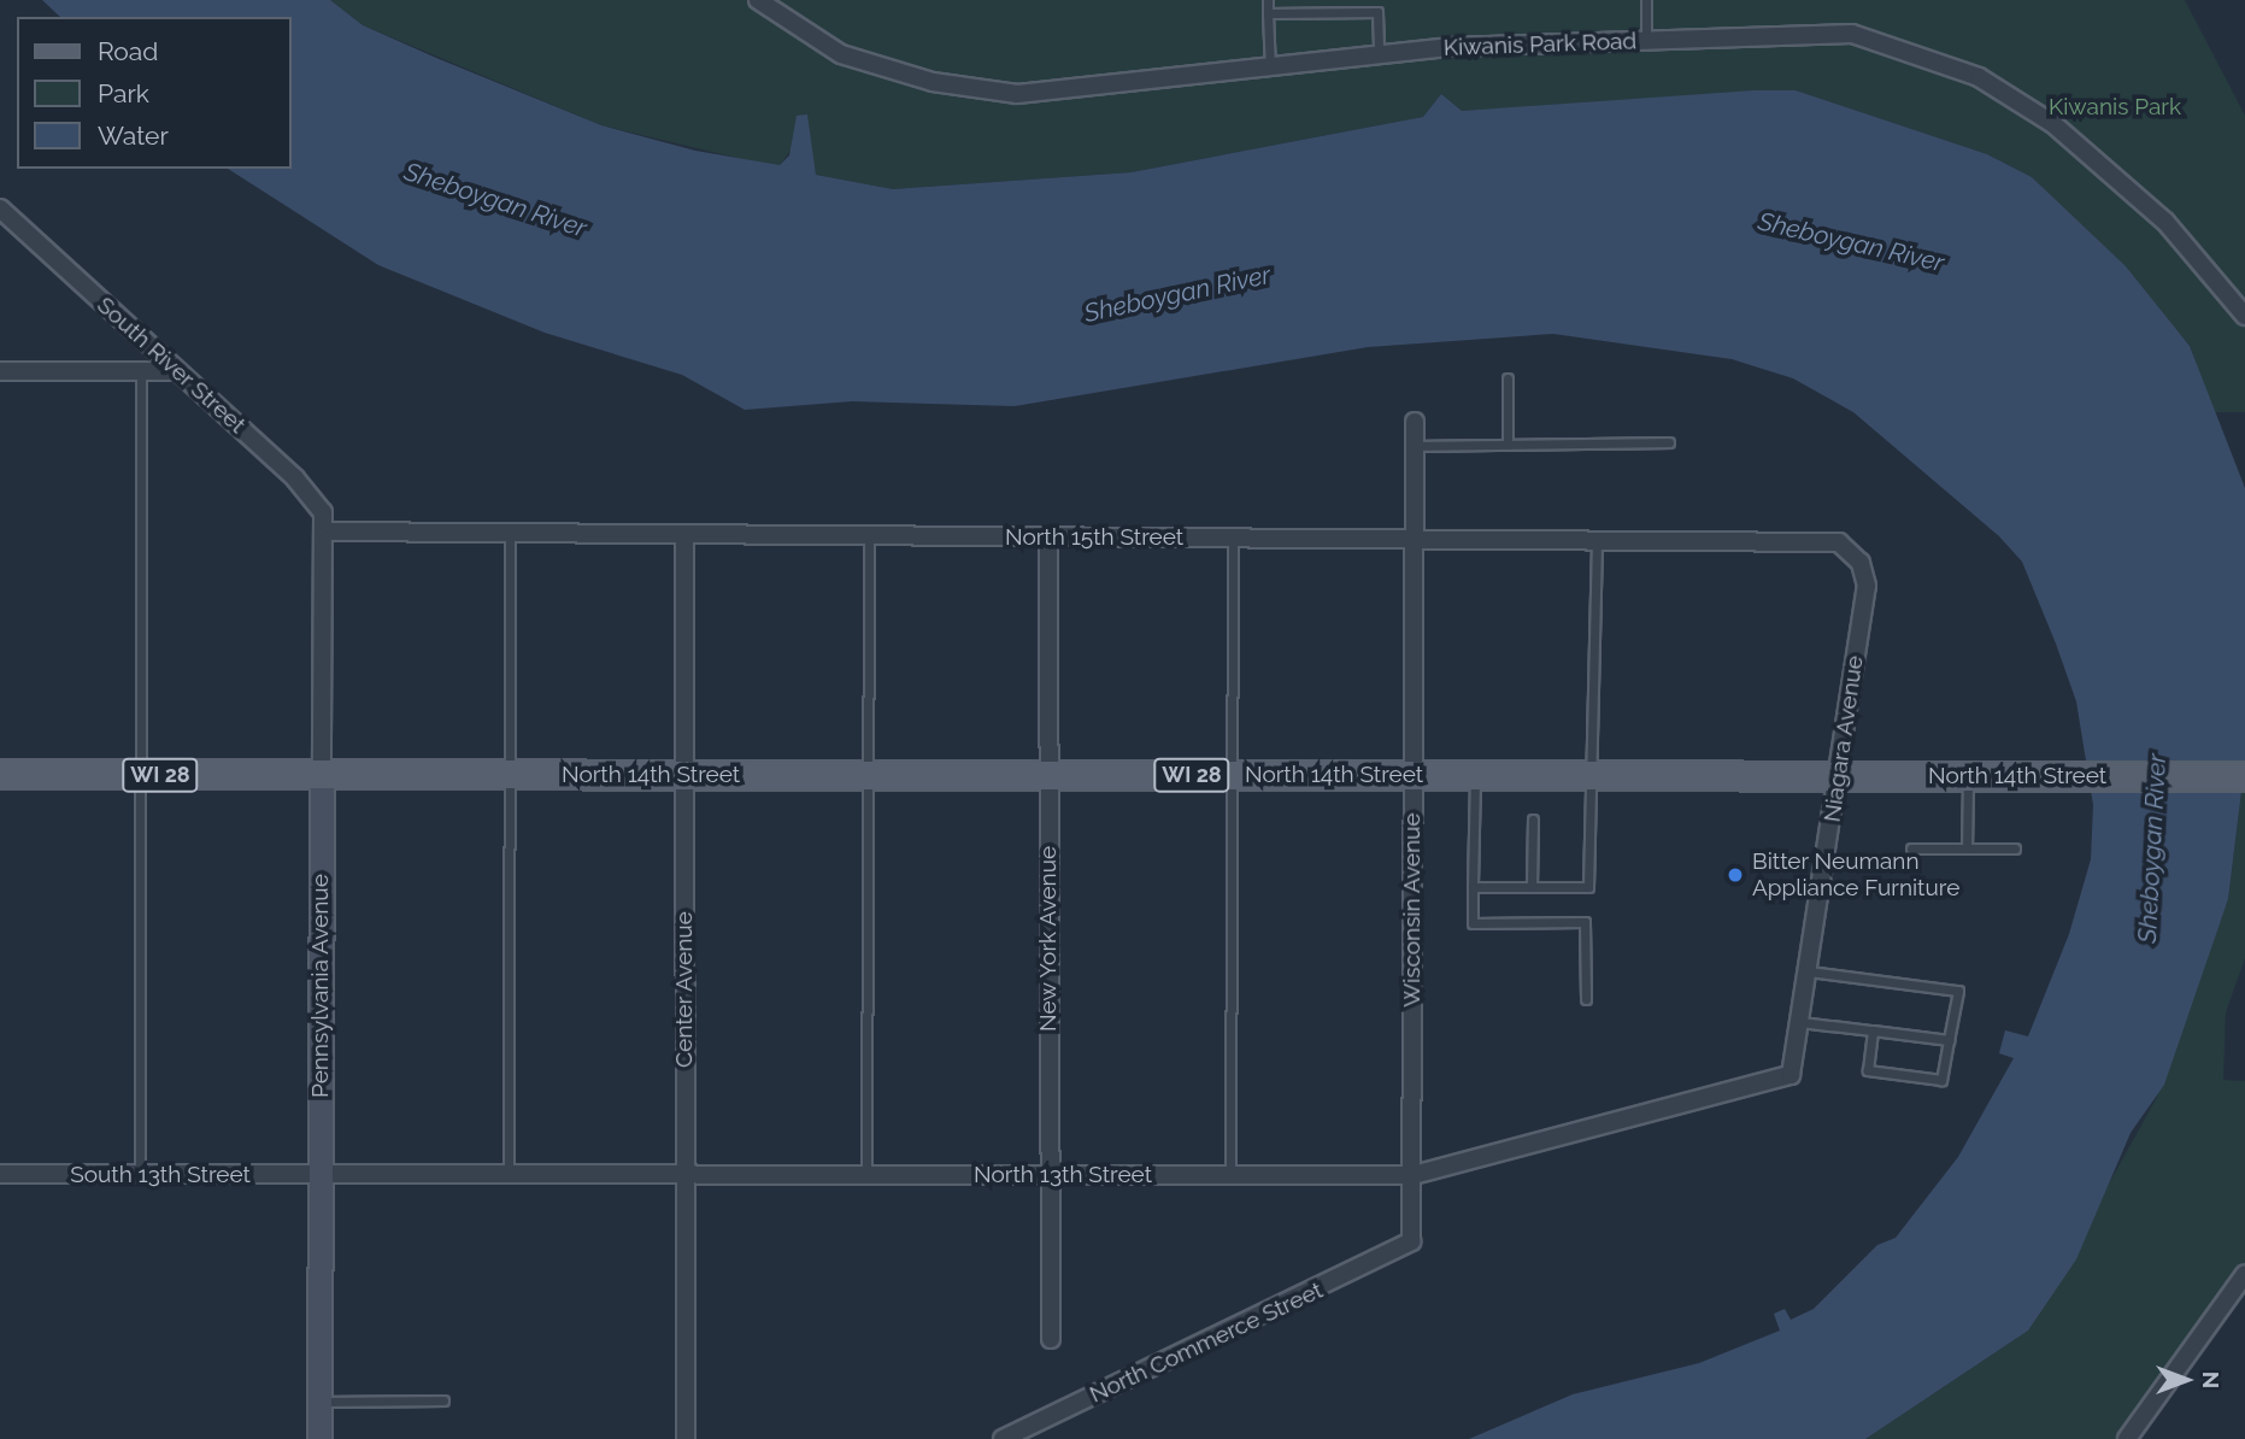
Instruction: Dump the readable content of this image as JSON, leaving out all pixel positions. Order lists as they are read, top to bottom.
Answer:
{
  "streets": {
    "main road": ["WI 28", "North 14th Street"],
    "street": [
      "Kiwanis Park Road",
      "South River Street",
      "North 15th Street",
      "Niagara Avenue",
      "Wisconsin Avenue",
      "New York Avenue",
      "Pennsylvania Avenue",
      "Center Avenue",
      "South 13th Street",
      "North 13th Street",
      "North Commerce Street"
    ]
  },
  "crossings": [
    ["South River Street", "North 15th Street"],
    ["South River Street", "Pennsylvania Avenue"],
    ["North 15th Street", "Niagara Avenue"],
    ["North 15th Street", "Wisconsin Avenue"],
    ["North 15th Street", "New York Avenue"],
    ["North 15th Street", "Pennsylvania Avenue"],
    ["North 15th Street", "Center Avenue"],
    ["Niagara Avenue", "North 14th Street"],
    ["Niagara Avenue", "North 13th Street"],
    ["WI 28", "North 14th Street"],
    ["WI 28", "Pennsylvania Avenue"],
    ["North 14th Street", "Wisconsin Avenue"],
    ["North 14th Street", "New York Avenue"],
    ["North 14th Street", "Pennsylvania Avenue"],
    ["North 14th Street", "Center Avenue"],
    ["Wisconsin Avenue", "North 13th Street"],
    ["Wisconsin Avenue", "North Commerce Street"],
    ["New York Avenue", "North 13th Street"],
    ["Pennsylvania Avenue", "South 13th Street"],
    ["Pennsylvania Avenue", "North 13th Street"],
    ["Center Avenue", "North 13th Street"],
    ["South 13th Street", "North 13th Street"]
  ],
  "water": ["Sheboygan River"],
  "parks": ["Kiwanis Park"],
  "places": ["Bitter Neumann Appliance Furniture"],
  "legend": ["Road", "Park", "Water"],
  "north": "right"
}
